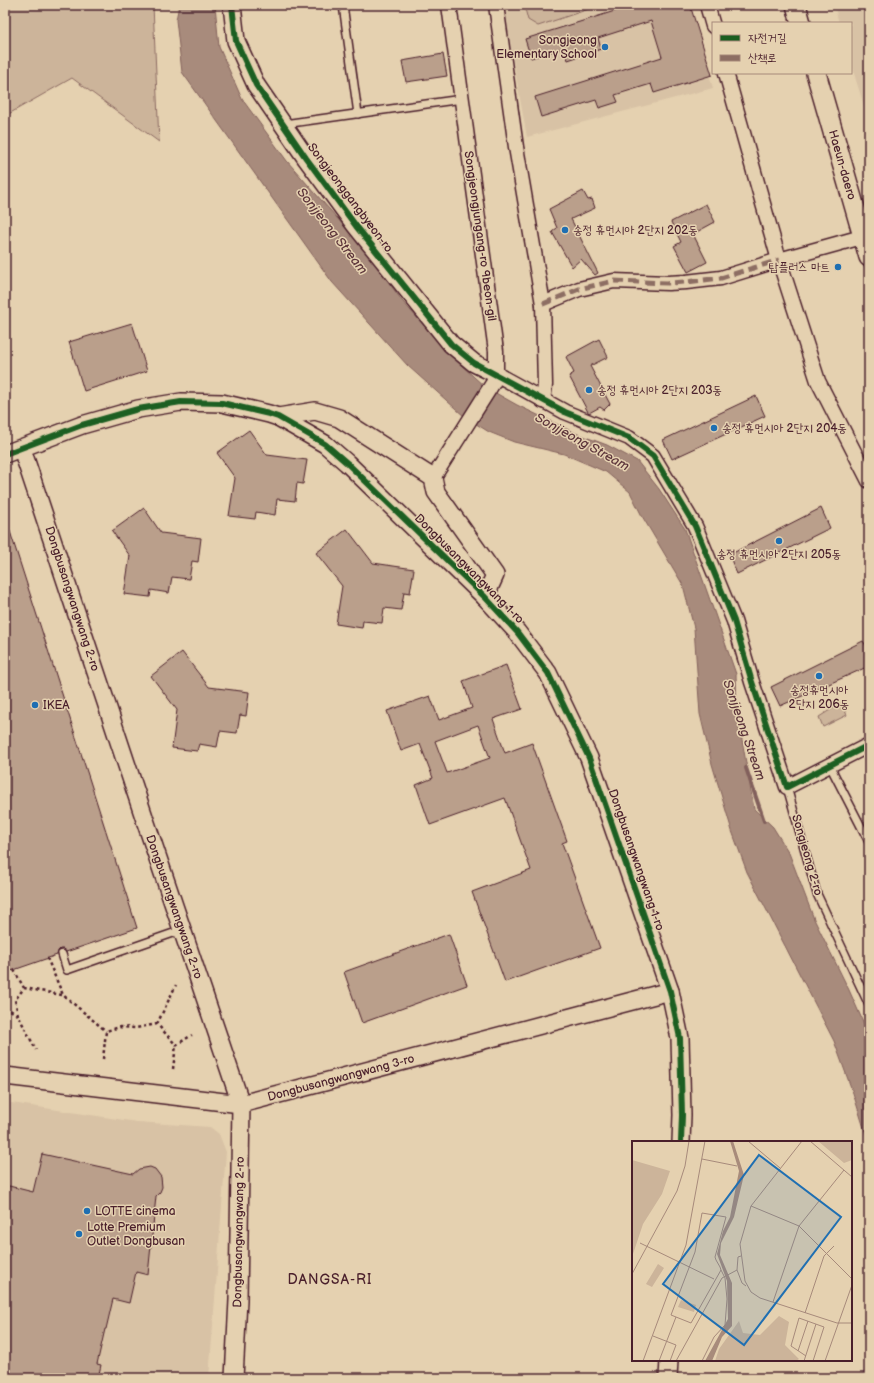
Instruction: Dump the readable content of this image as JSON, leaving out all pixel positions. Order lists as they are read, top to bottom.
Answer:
{
  "streets": {
    "main road": ["Haeun-daero"],
    "street": [
      "Songjeonggangbyeon-ro",
      "Songjeongjungang-ro 9beon-gil",
      "Dongbusangwangwang 1-ro",
      "Dongbusangwangwang 2-ro",
      "Dongbusangwangwang 3-ro"
    ],
    "lane": ["Songjeong 2-ro"]
  },
  "crossings": [
    ["Songjeonggangbyeon-ro", "Songjeongjungang-ro 9beon-gil"],
    ["Dongbusangwangwang 1-ro", "Dongbusangwangwang 2-ro"],
    ["Dongbusangwangwang 1-ro", "Dongbusangwangwang 3-ro"],
    ["Dongbusangwangwang 2-ro", "Dongbusangwangwang 3-ro"]
  ],
  "districts": ["DANGSA-RI"],
  "water": ["Sonjjeong Stream"],
  "places": [
    "Songjeong Elementary School",
    "송정 휴먼시아 2단지 202동",
    "탑플러스 마트",
    "송정 휴먼시아 2단지 203동",
    "송정 휴먼시아 2단지 204동",
    "송정 휴먼시아 2단지 205동",
    "송정휴먼시아 2단지 206동",
    "IKEA",
    "LOTTE cinema",
    "Lotte Premium Outlet Dongbusan"
  ],
  "legend": ["자전거길", "산책로"]
}
